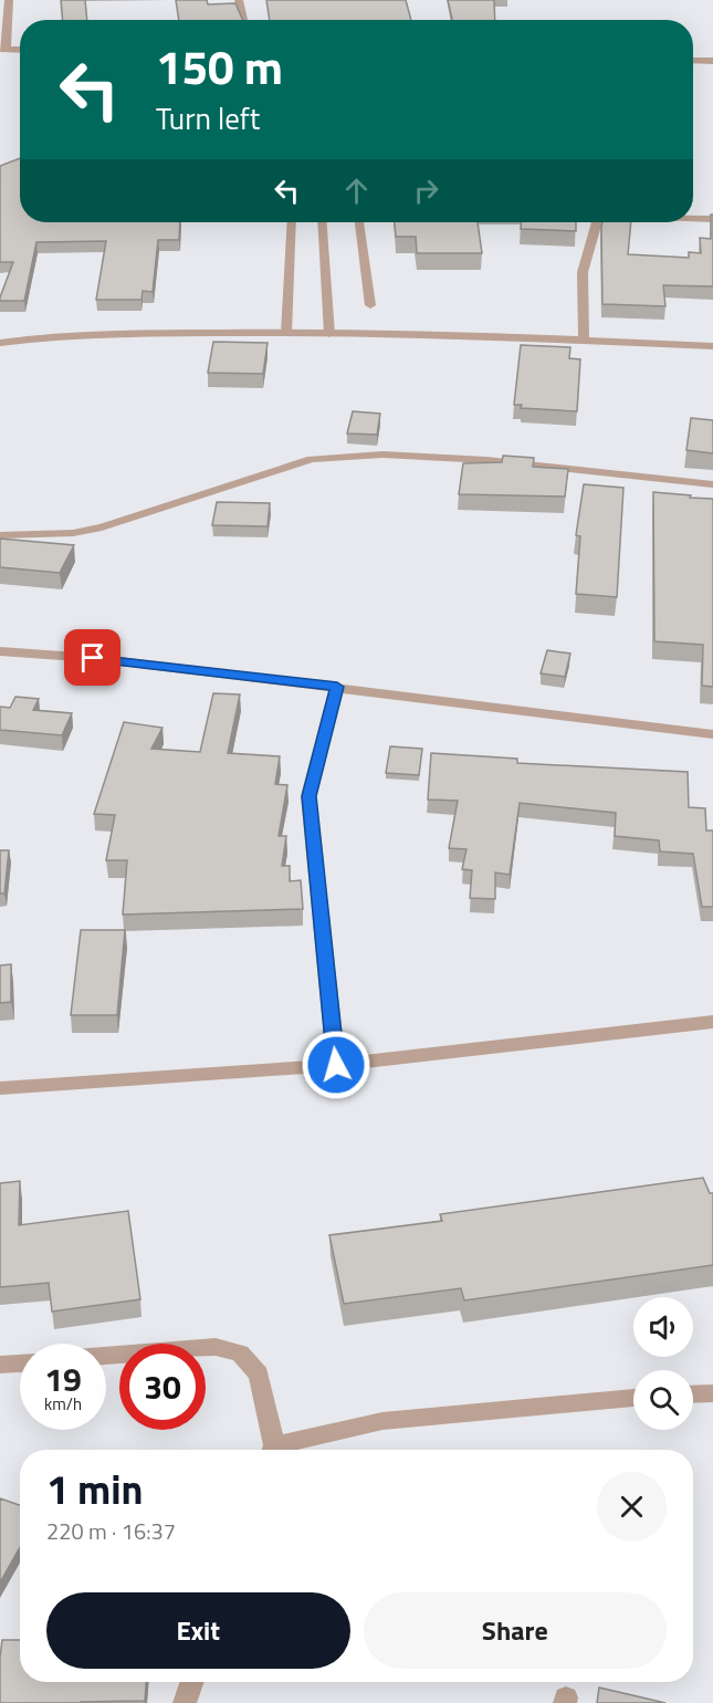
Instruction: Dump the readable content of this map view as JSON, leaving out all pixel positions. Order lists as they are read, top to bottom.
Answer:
{
  "page": {
    "turn": ["150 m", "Turn left"],
    "speed": "19 km/h",
    "limit": "30",
    "heading": ["1 min", "220 m · 16:37"],
    "buttons": ["Exit", "Share"]
  }
}
